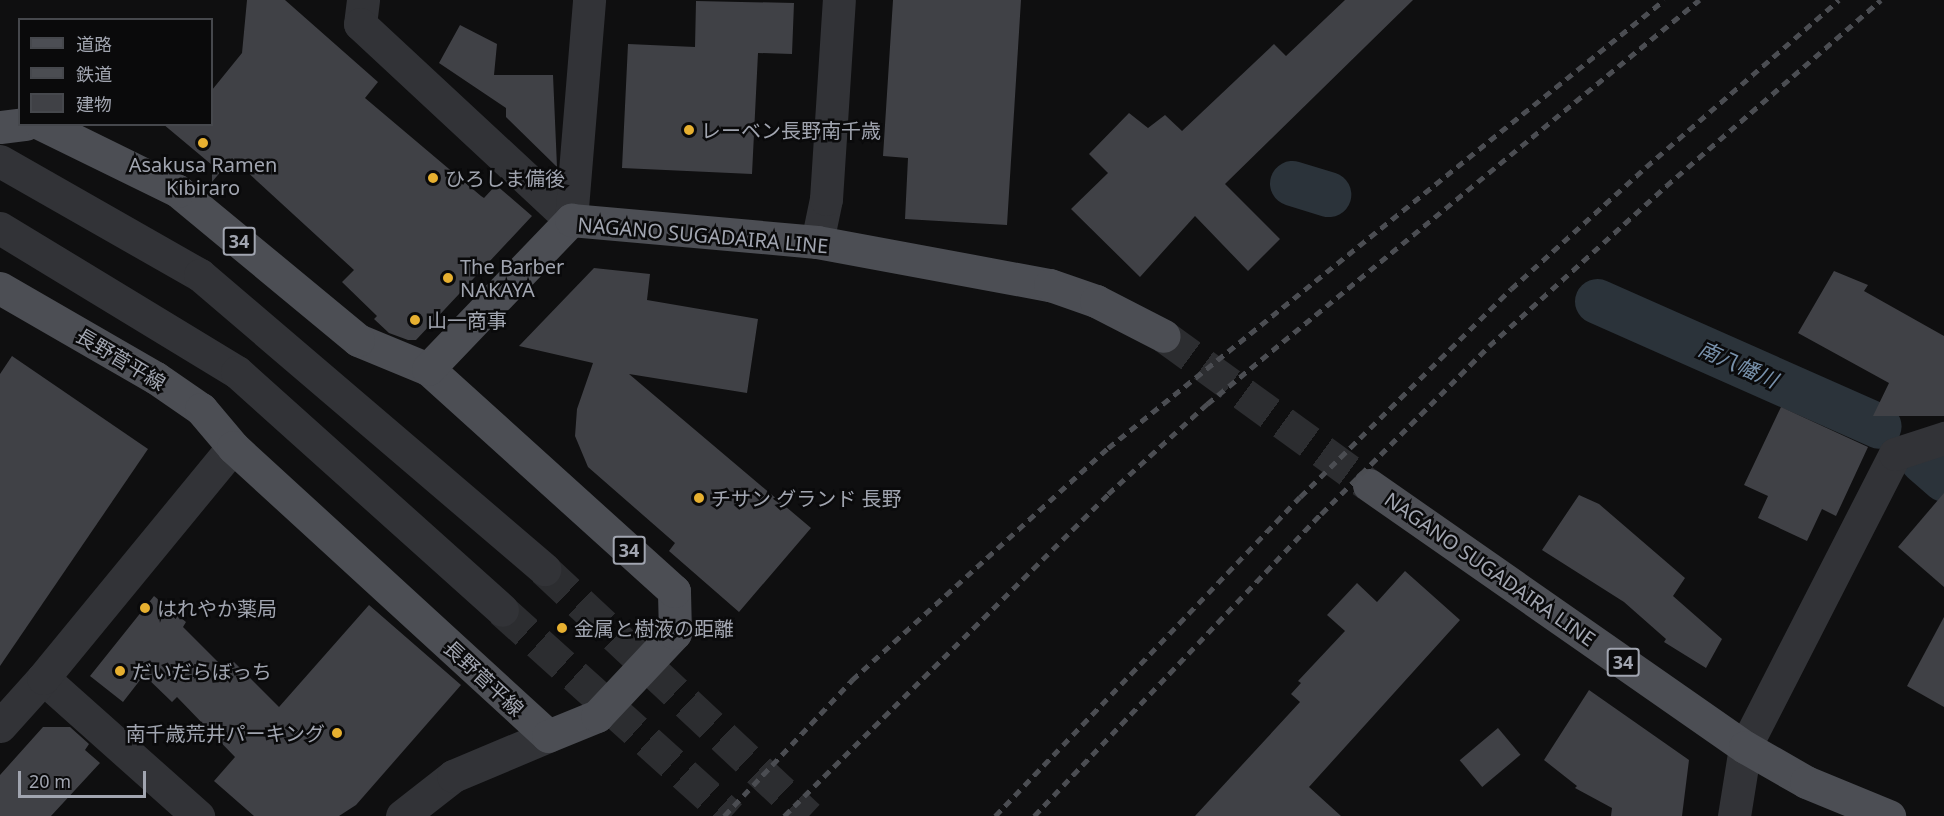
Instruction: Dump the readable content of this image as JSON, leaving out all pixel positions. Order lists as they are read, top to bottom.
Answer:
{
  "streets": {
    "main road": ["NAGANO SUGADAIRA LINE", "34", "長野菅平線"]
  },
  "crossings": [
    ["NAGANO SUGADAIRA LINE", "34"],
    ["34", "長野菅平線"]
  ],
  "water": ["南八幡川"],
  "places": [
    "レーベン長野南千歳",
    "Asakusa Ramen Kibiraro",
    "ひろしま備後",
    "The Barber NAKAYA",
    "山一商事",
    "チサン グランド 長野",
    "はれやか薬局",
    "金属と樹液の距離",
    "だいだらぼっち",
    "南千歳荒井パーキング"
  ],
  "legend": ["道路", "鉄道", "建物"],
  "scale_bar": "20 m"
}
